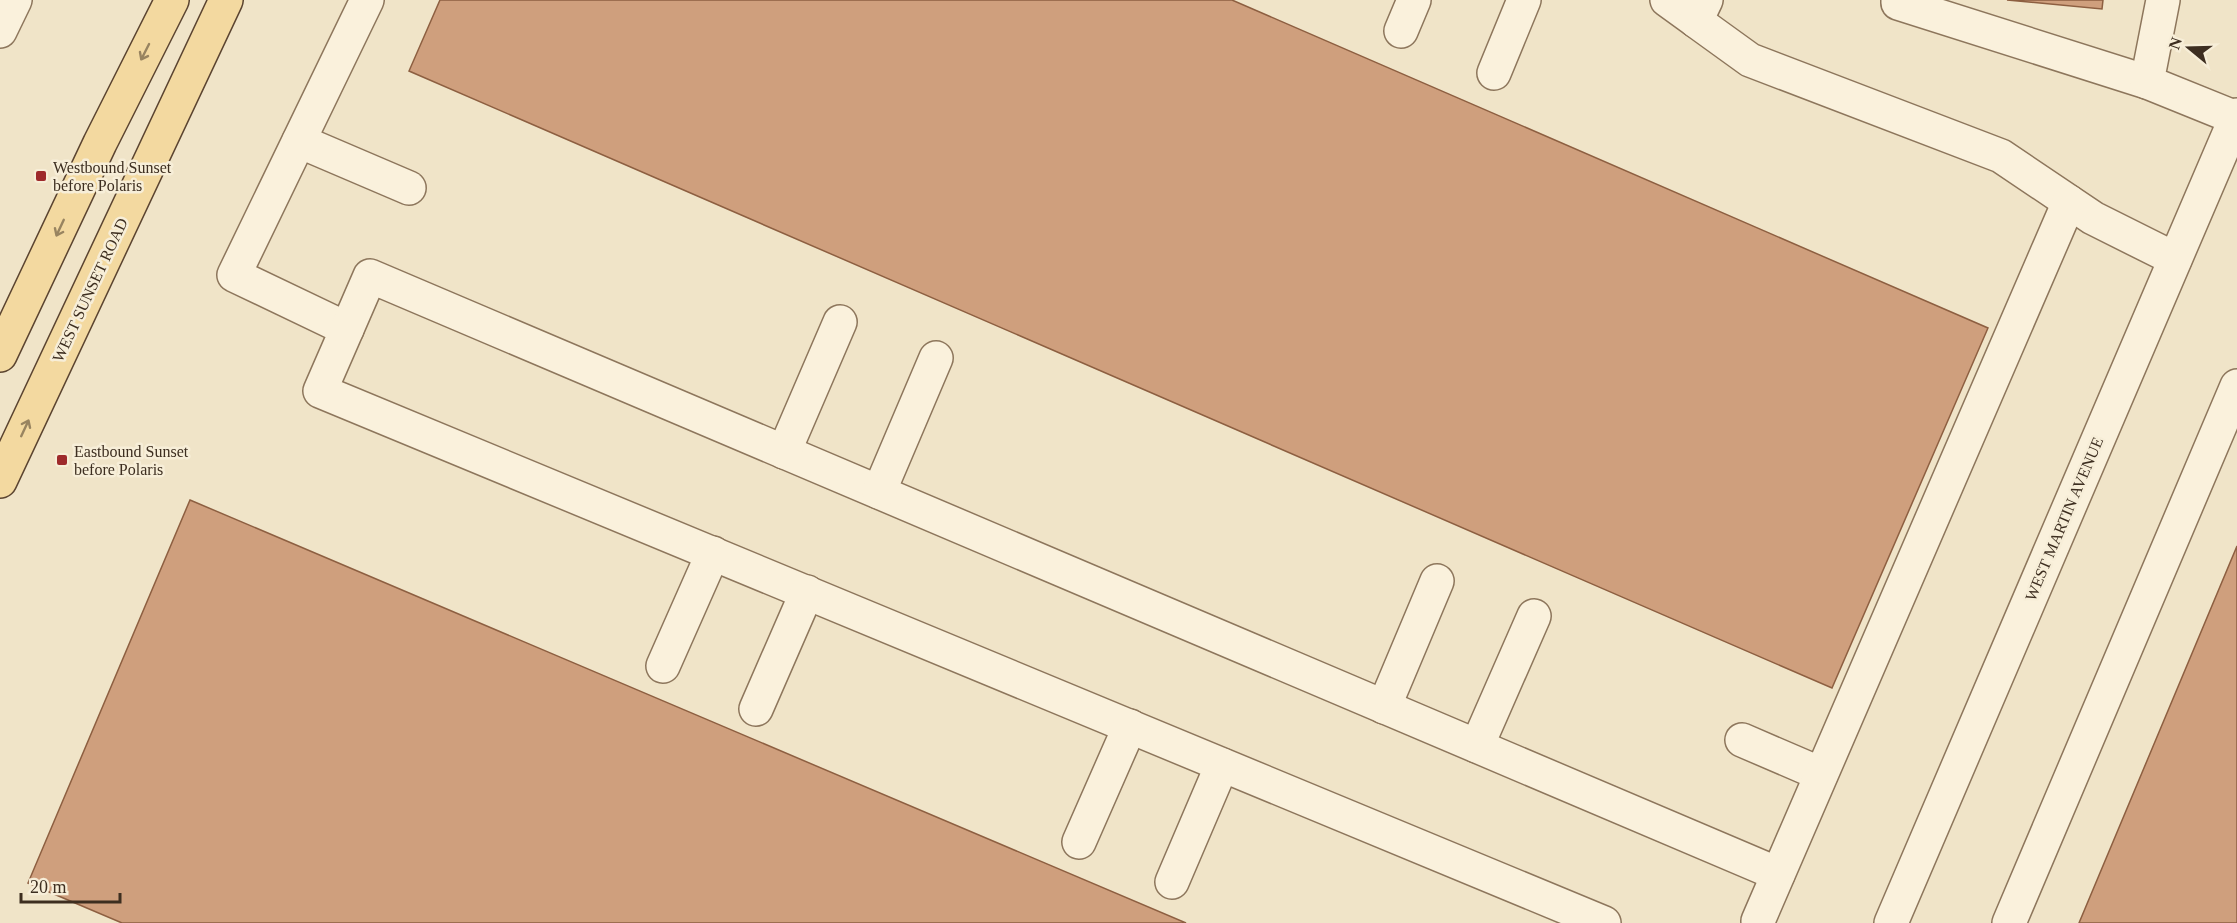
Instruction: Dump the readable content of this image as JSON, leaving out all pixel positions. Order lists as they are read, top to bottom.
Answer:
{
  "streets": {
    "main road": ["WEST SUNSET ROAD"],
    "street": ["WEST MARTIN AVENUE"]
  },
  "places": {
    "transit": ["Westbound Sunset before Polaris", "Eastbound Sunset before Polaris"]
  },
  "scale_bar": "20 m",
  "north": "left"
}
